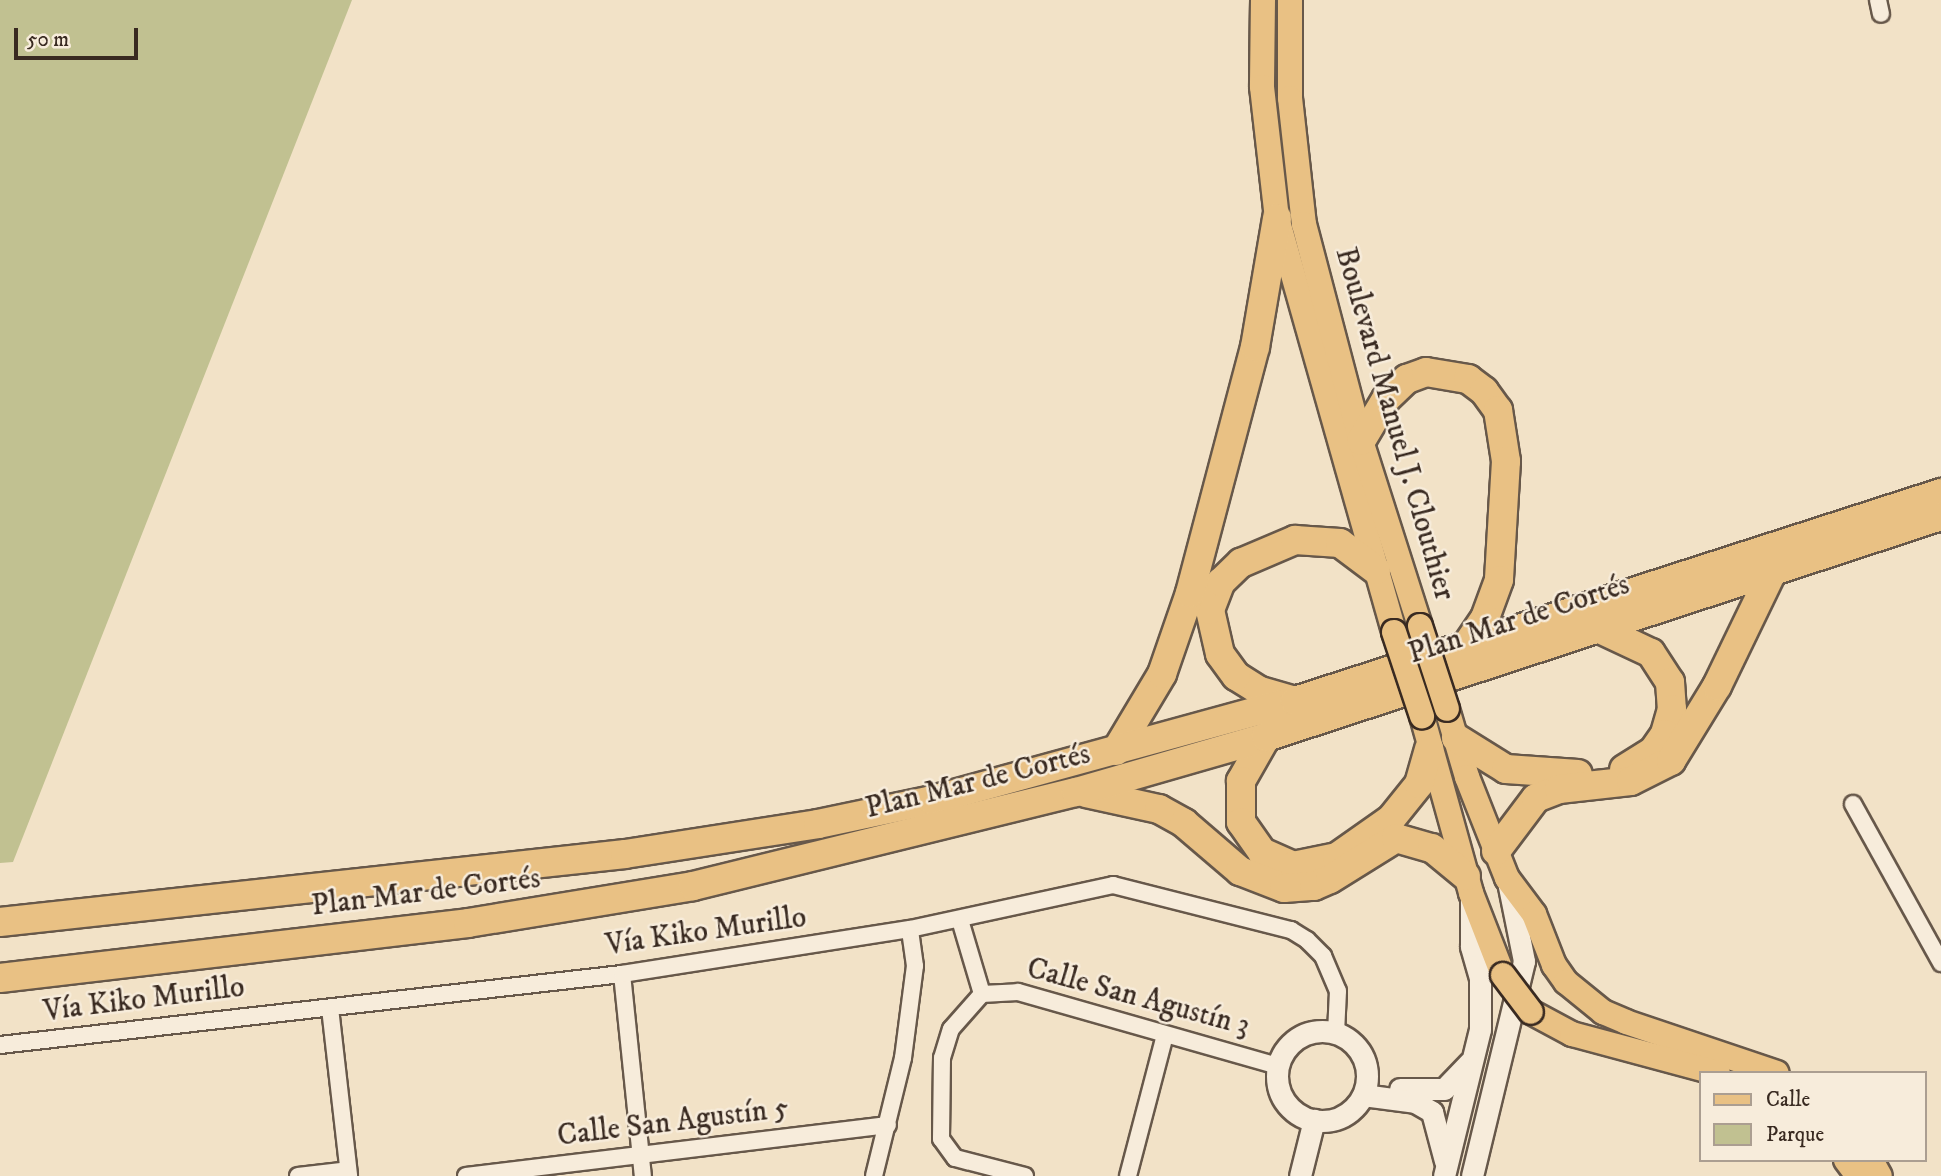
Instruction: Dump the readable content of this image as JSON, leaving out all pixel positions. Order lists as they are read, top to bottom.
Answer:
{
  "streets": {
    "highway": ["Plan Mar de Cortés"],
    "main road": ["Boulevard Manuel J. Clouthier"],
    "street": ["Vía Kiko Murillo", "Calle San Agustín 3", "Calle San Agustín 5"]
  },
  "crossings": [
    ["Vía Kiko Murillo", "Calle San Agustín 3"]
  ],
  "legend": ["Calle", "Parque"],
  "scale_bar": "50 m"
}
